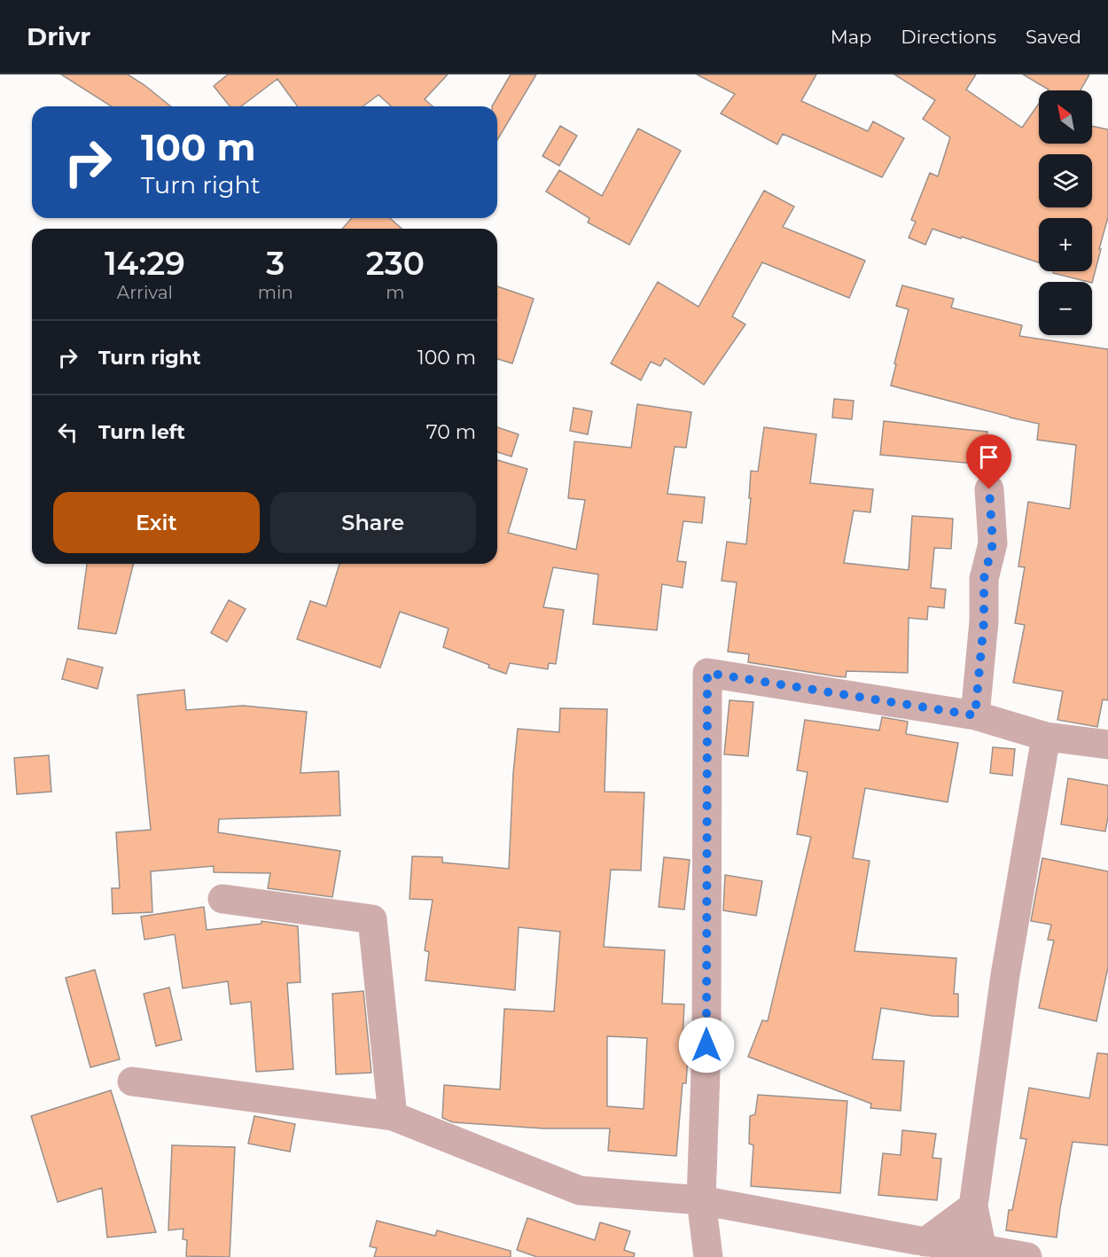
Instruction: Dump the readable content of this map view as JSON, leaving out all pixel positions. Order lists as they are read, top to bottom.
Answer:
{
  "north": "top left",
  "page": {
    "header": "Drivr",
    "nav": ["Map", "Directions", "Saved"],
    "map_buttons": ["+", "−"],
    "turn": ["100 m", "Turn right"],
    "eta": [
      "14:29",
      "Arrival",
      "3",
      "min",
      "230",
      "m"
    ],
    "list": [
      {
        "name": "Turn right",
        "value": "100 m"
      },
      {
        "name": "Turn left",
        "value": "70 m"
      }
    ],
    "buttons": ["Exit", "Share"]
  }
}
